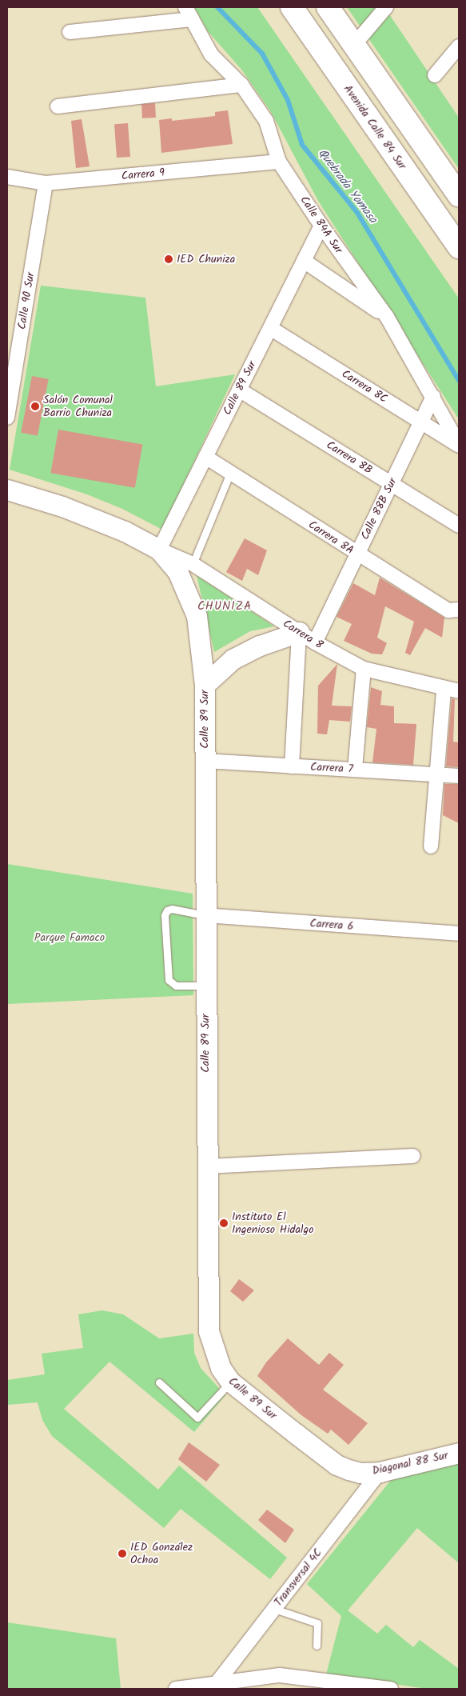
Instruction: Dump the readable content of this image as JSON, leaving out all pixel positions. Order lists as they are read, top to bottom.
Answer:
{
  "streets": {
    "highway": ["Avenida Calle 84 Sur"],
    "street": [
      "Carrera 9",
      "Calle 84A Sur",
      "Calle 90 Sur",
      "Carrera 8C",
      "Calle 89 Sur",
      "Carrera 8B",
      "Calle 88B Sur",
      "Carrera 8A",
      "Carrera 8",
      "Carrera 7",
      "Carrera 6",
      "Diagonal 88 Sur",
      "Transversal 4C"
    ]
  },
  "crossings": [
    ["Carrera 9", "Calle 84A Sur"],
    ["Carrera 9", "Calle 90 Sur"],
    ["Calle 84A Sur", "Carrera 8C"],
    ["Calle 84A Sur", "Calle 89 Sur"],
    ["Calle 84A Sur", "Calle 88B Sur"],
    ["Carrera 8C", "Calle 89 Sur"],
    ["Carrera 8C", "Calle 88B Sur"],
    ["Calle 89 Sur", "Carrera 8B"],
    ["Calle 89 Sur", "Carrera 8A"],
    ["Calle 89 Sur", "Carrera 8"],
    ["Calle 89 Sur", "Carrera 7"],
    ["Calle 89 Sur", "Carrera 6"],
    ["Calle 89 Sur", "Diagonal 88 Sur"],
    ["Calle 89 Sur", "Transversal 4C"],
    ["Carrera 8B", "Calle 88B Sur"],
    ["Calle 88B Sur", "Carrera 8A"],
    ["Calle 88B Sur", "Carrera 8"],
    ["Calle 88B Sur", "Carrera 7"],
    ["Diagonal 88 Sur", "Transversal 4C"]
  ],
  "districts": ["CHUNIZA"],
  "water": ["Quebrada Yomasa"],
  "parks": ["Parque Famaco"],
  "places": [
    "IED Chuniza",
    "Salón Comunal Barrio Chuniza",
    "Instituto El Ingenioso Hidalgo",
    "IED González Ochoa"
  ]
}
